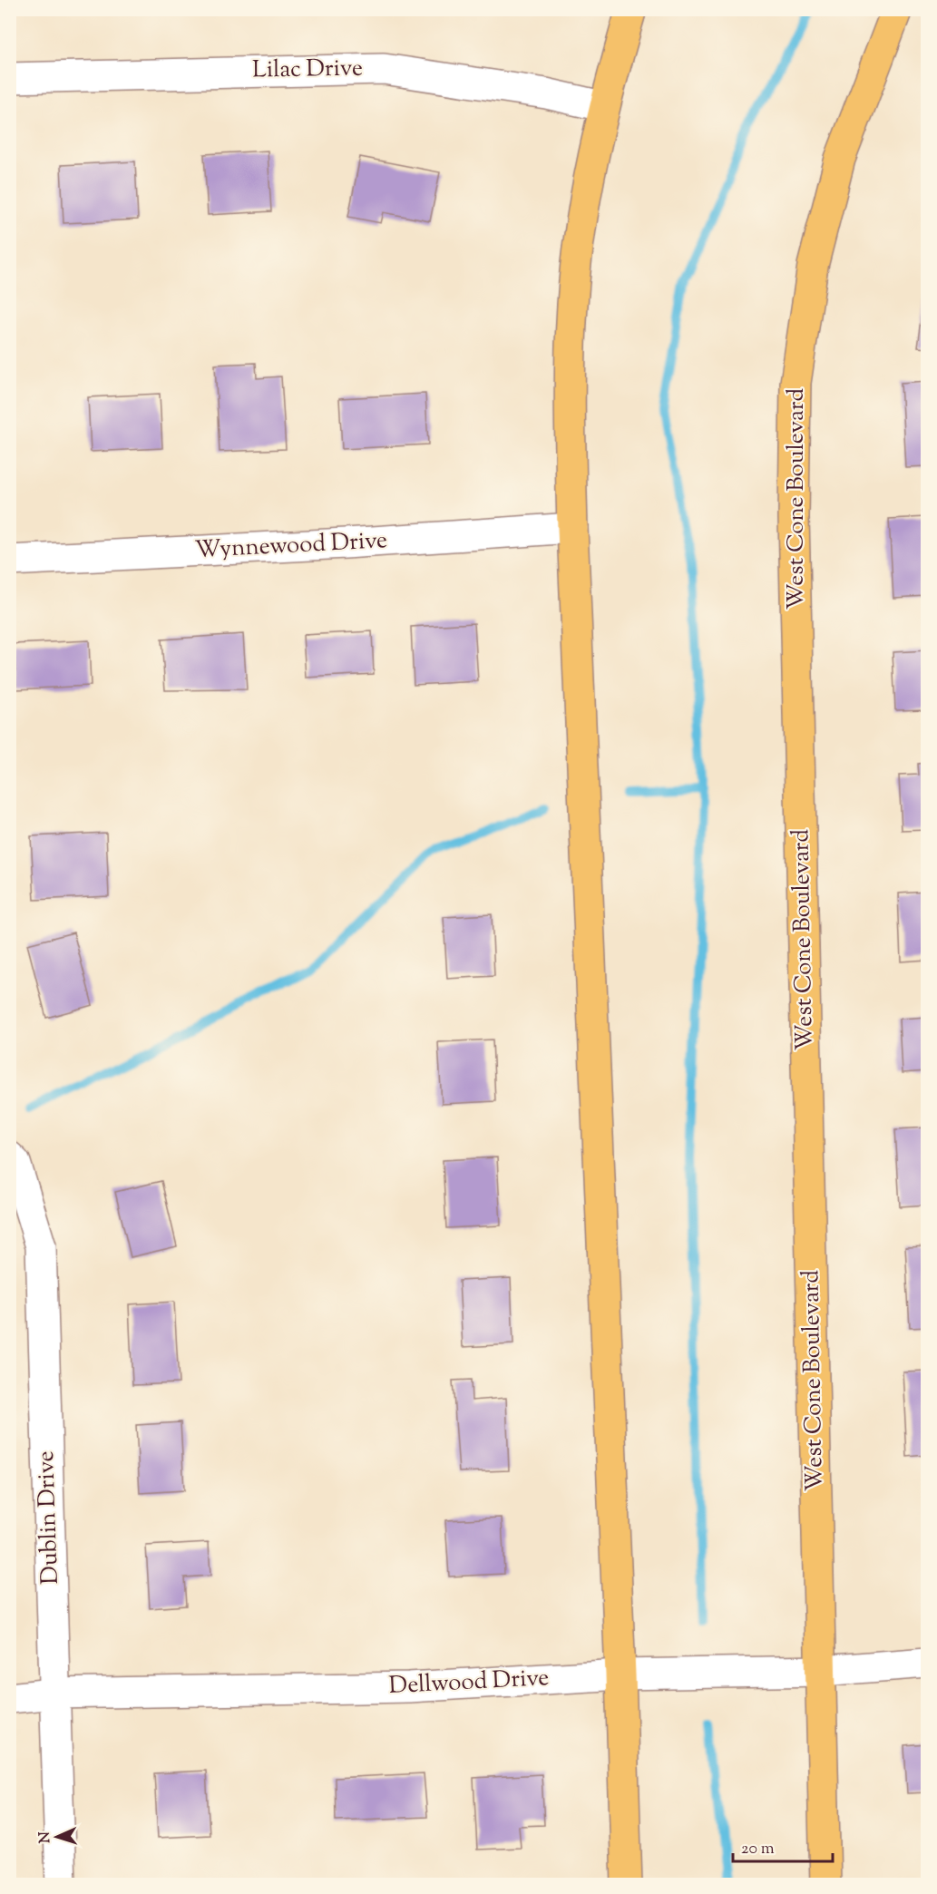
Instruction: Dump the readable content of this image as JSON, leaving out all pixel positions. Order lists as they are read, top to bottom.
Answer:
{
  "streets": {
    "main road": ["West Cone Boulevard"],
    "street": [
      "Lilac Drive",
      "Wynnewood Drive",
      "Dublin Drive",
      "Dellwood Drive"
    ]
  },
  "crossings": [
    ["West Cone Boulevard", "Dellwood Drive"],
    ["Dublin Drive", "Dellwood Drive"]
  ],
  "scale_bar": "20 m",
  "north": "left"
}
